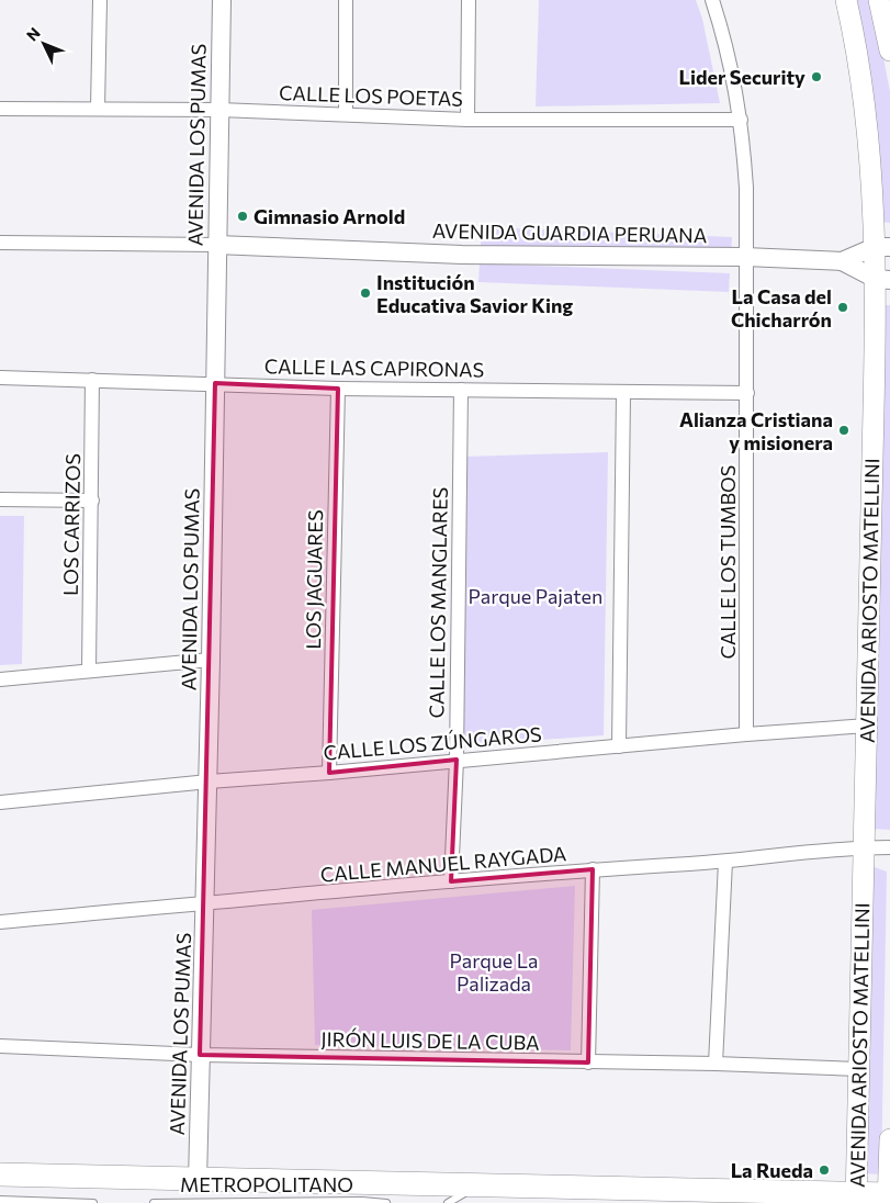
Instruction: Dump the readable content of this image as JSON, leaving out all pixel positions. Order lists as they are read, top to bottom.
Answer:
{
  "streets": {
    "main road": ["AVENIDA ARIOSTO MATELLINI"],
    "street": [
      "CALLE LOS POETAS",
      "AVENIDA LOS PUMAS",
      "AVENIDA GUARDIA PERUANA",
      "CALLE LAS CAPIRONAS",
      "LOS CARRIZOS",
      "CALLE LOS TUMBOS",
      "LOS JAGUARES",
      "CALLE LOS MANGLARES",
      "CALLE LOS ZÚNGAROS",
      "CALLE MANUEL RAYGADA",
      "JIRÓN LUIS DE LA CUBA"
    ],
    "lane": ["METROPOLITANO"]
  },
  "crossings": [
    ["CALLE LOS POETAS", "AVENIDA LOS PUMAS"],
    ["CALLE LOS POETAS", "CALLE LOS TUMBOS"],
    ["AVENIDA LOS PUMAS", "AVENIDA GUARDIA PERUANA"],
    ["AVENIDA LOS PUMAS", "CALLE LAS CAPIRONAS"],
    ["AVENIDA LOS PUMAS", "CALLE LOS ZÚNGAROS"],
    ["AVENIDA LOS PUMAS", "CALLE MANUEL RAYGADA"],
    ["AVENIDA LOS PUMAS", "JIRÓN LUIS DE LA CUBA"],
    ["AVENIDA GUARDIA PERUANA", "CALLE LOS TUMBOS"],
    ["AVENIDA GUARDIA PERUANA", "AVENIDA ARIOSTO MATELLINI"],
    ["CALLE LAS CAPIRONAS", "LOS CARRIZOS"],
    ["CALLE LAS CAPIRONAS", "CALLE LOS TUMBOS"],
    ["CALLE LAS CAPIRONAS", "LOS JAGUARES"],
    ["CALLE LAS CAPIRONAS", "CALLE LOS MANGLARES"],
    ["CALLE LOS TUMBOS", "CALLE LOS ZÚNGAROS"],
    ["LOS JAGUARES", "CALLE LOS ZÚNGAROS"],
    ["AVENIDA ARIOSTO MATELLINI", "CALLE LOS ZÚNGAROS"],
    ["AVENIDA ARIOSTO MATELLINI", "CALLE MANUEL RAYGADA"],
    ["AVENIDA ARIOSTO MATELLINI", "JIRÓN LUIS DE LA CUBA"],
    ["CALLE LOS MANGLARES", "CALLE LOS ZÚNGAROS"],
    ["CALLE LOS MANGLARES", "CALLE MANUEL RAYGADA"]
  ],
  "parks": ["Parque Pajaten", "Parque La Palizada"],
  "places": [
    "Lider Security",
    "Gimnasio Arnold",
    "Institución Educativa Savior King",
    "La Casa del Chicharrón",
    "Alianza Cristiana y misionera",
    "La Rueda"
  ],
  "north": "top left"
}
